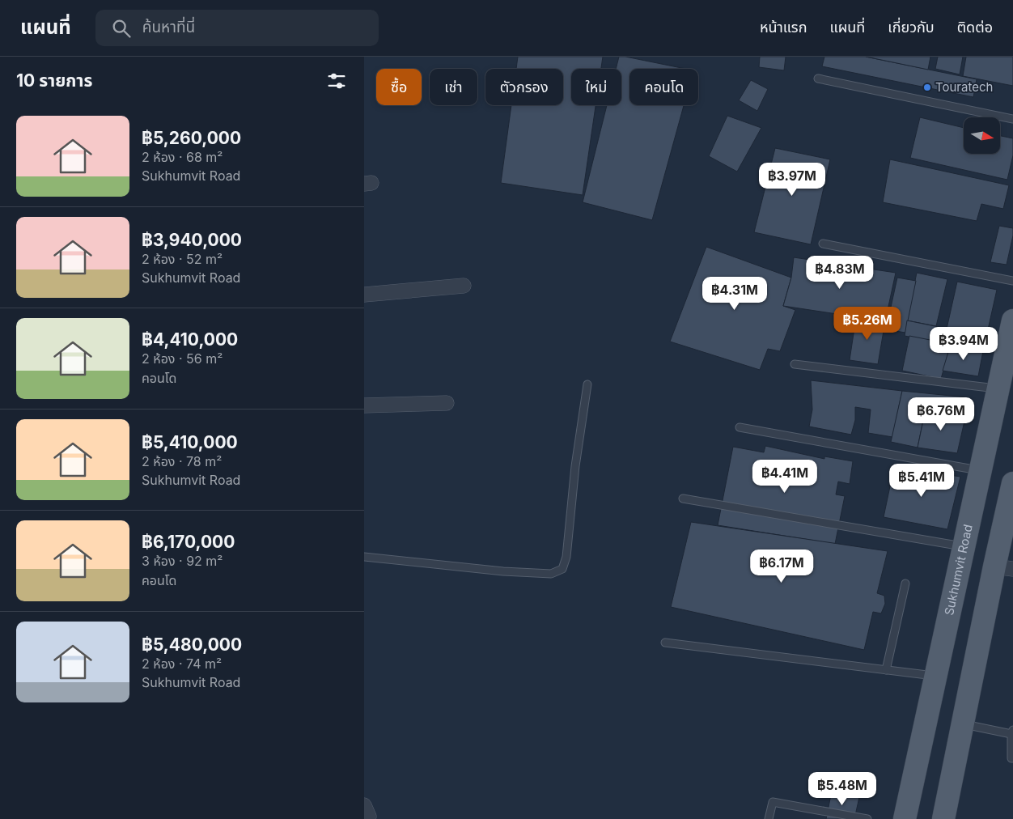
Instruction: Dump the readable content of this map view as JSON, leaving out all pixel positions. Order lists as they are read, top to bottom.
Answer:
{
  "streets": {
    "main road": ["Sukhumvit Road"]
  },
  "places": ["Touratech"],
  "north": "right",
  "page": {
    "header": "แผนที่",
    "search": "ค้นหาที่นี่",
    "nav": [
      "หน้าแรก",
      "แผนที่",
      "เกี่ยวกับ",
      "ติดต่อ"
    ],
    "heading": "10 รายการ",
    "chip": [
      "ซื้อ",
      "เช่า",
      "ตัวกรอง",
      "ใหม่",
      "คอนโด"
    ],
    "list": [
      {
        "name": "฿5,260,000",
        "note": "2 ห้อง · 68 m² · Sukhumvit Road"
      },
      {
        "name": "฿3,940,000",
        "note": "2 ห้อง · 52 m² · Sukhumvit Road"
      },
      {
        "name": "฿4,410,000",
        "note": "2 ห้อง · 56 m² · คอนโด"
      },
      {
        "name": "฿5,410,000",
        "note": "2 ห้อง · 78 m² · Sukhumvit Road"
      },
      {
        "name": "฿6,170,000",
        "note": "3 ห้อง · 92 m² · คอนโด"
      },
      {
        "name": "฿5,480,000",
        "note": "2 ห้อง · 74 m² · Sukhumvit Road"
      }
    ],
    "price": [
      "฿3.97M",
      "฿4.83M",
      "฿4.31M",
      "฿5.26M",
      "฿3.94M",
      "฿6.76M",
      "฿4.41M",
      "฿5.41M",
      "฿6.17M",
      "฿5.48M"
    ]
  }
}
